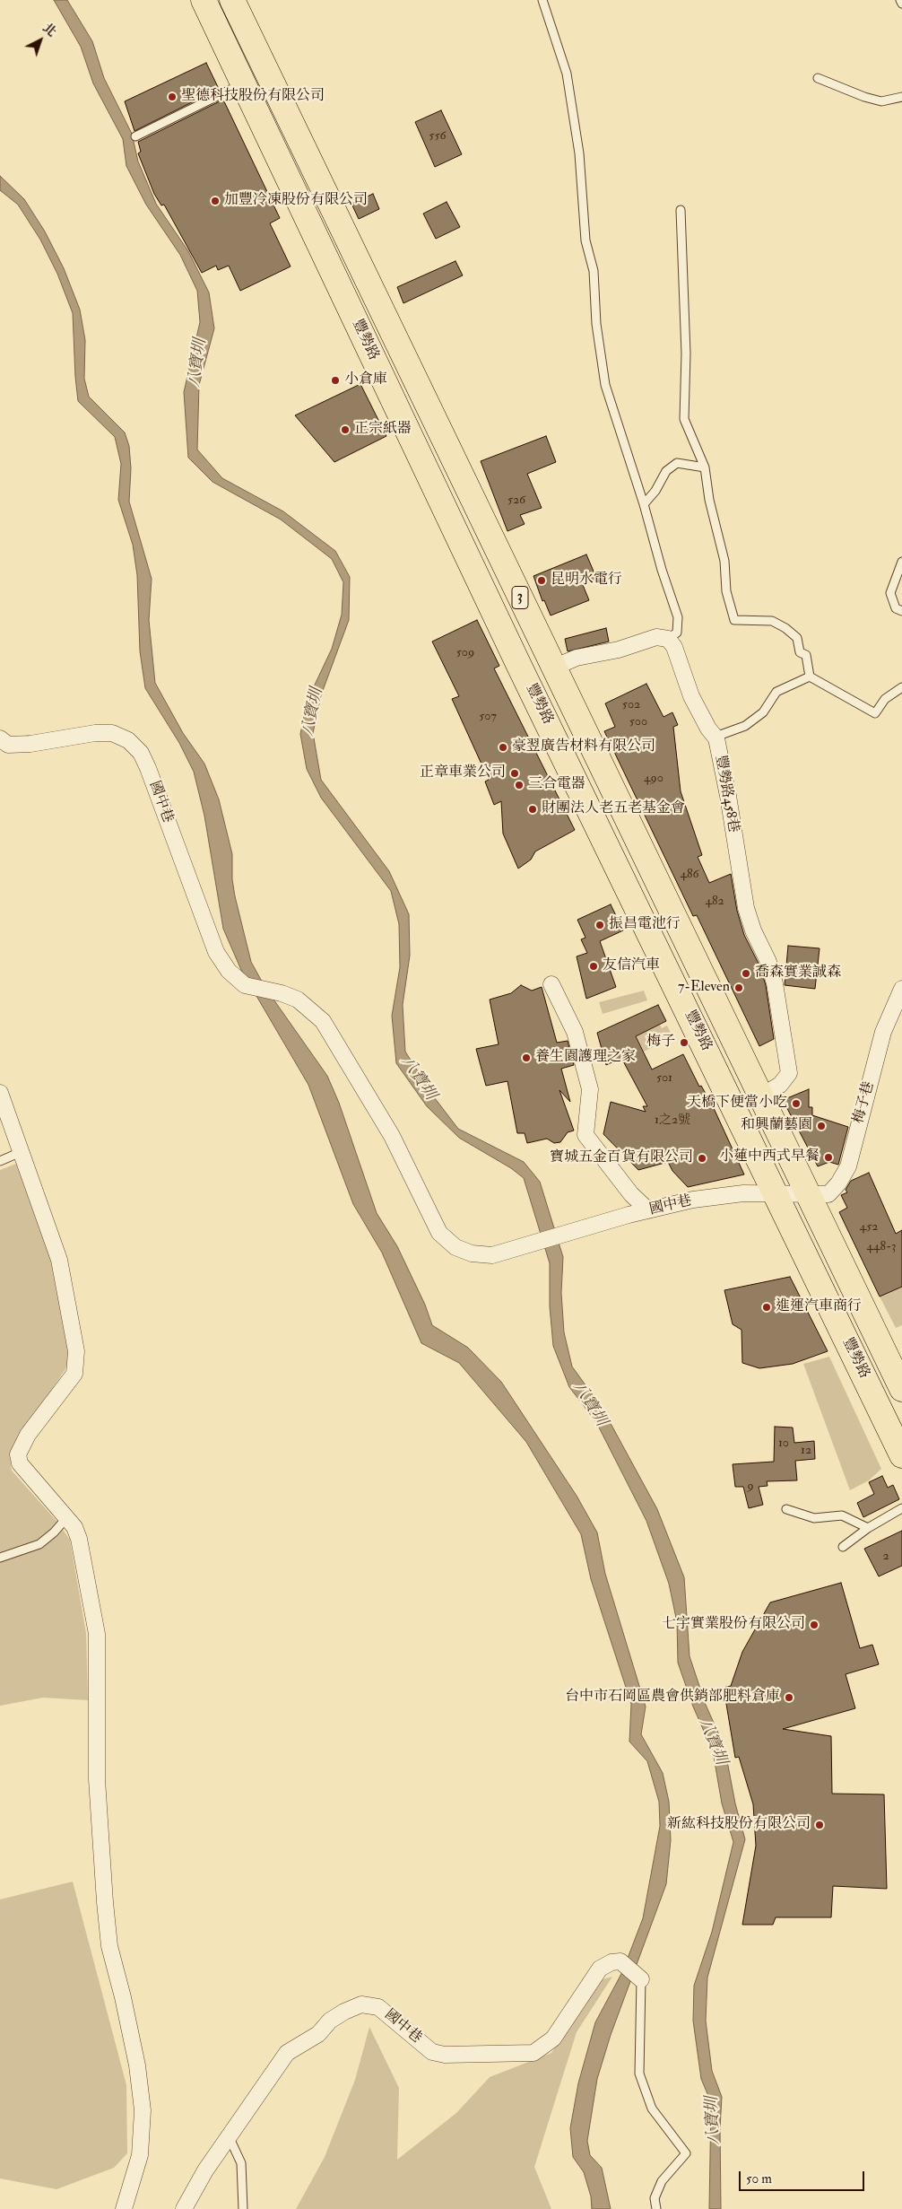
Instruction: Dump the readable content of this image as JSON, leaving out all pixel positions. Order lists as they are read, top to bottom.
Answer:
{
  "streets": {
    "main road": ["豐勢路", "3"],
    "street": ["豐勢路458巷", "國中巷", "梅子巷"]
  },
  "crossings": [
    ["豐勢路", "豐勢路458巷"],
    ["豐勢路", "國中巷"],
    ["豐勢路", "梅子巷"],
    ["國中巷", "梅子巷"]
  ],
  "water": ["八寶圳"],
  "places": [
    "聖德科技股份有限公司",
    "加豐冷凍股份有限公司",
    "小倉庫",
    "正宗紙器",
    "昆明水電行",
    "豪翌廣告材料有限公司",
    "正章車業公司",
    "三合電器",
    "財團法人老五老基金會",
    "振昌電池行",
    "友信汽車",
    "喬森實業誠森",
    "7-Eleven",
    "梅子",
    "養生園護理之家",
    "天橋下便當小吃",
    "和興蘭藝園",
    "小蓮中西式早餐",
    "寶城五金百貨有限公司",
    "進運汽車商行",
    "七宇實業股份有限公司",
    "台中市石岡區農會供銷部肥料倉庫",
    "新紘科技股份有限公司"
  ],
  "house_numbers": [
    "556",
    "526",
    "509",
    "502",
    "507",
    "500",
    "490",
    "486",
    "482",
    "501",
    "1之2號",
    "452",
    "448-3",
    "10",
    "12",
    "9",
    "2"
  ],
  "scale_bar": "50 m",
  "north": "top right"
}
